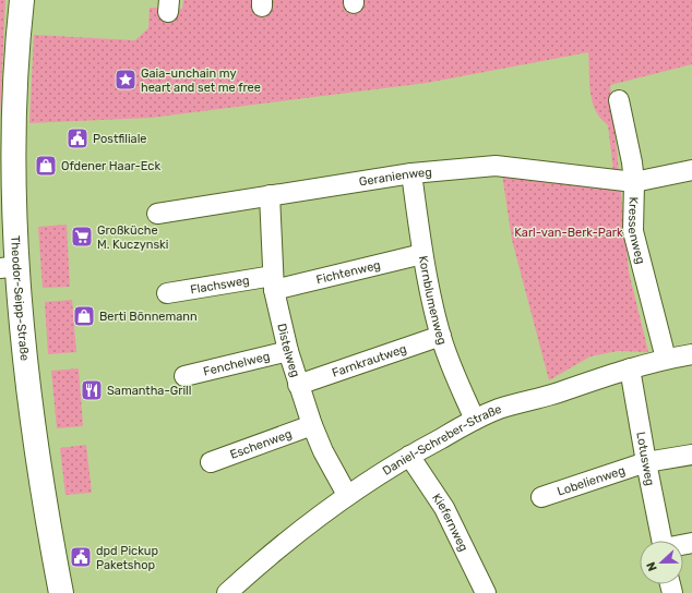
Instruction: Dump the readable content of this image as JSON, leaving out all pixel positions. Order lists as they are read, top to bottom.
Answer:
{
  "streets": {
    "street": [
      "Geranienweg",
      "Kressenweg",
      "Fichtenweg",
      "Flachsweg",
      "Theodor-Seipp-Straße",
      "Kornblumenweg",
      "Distelweg",
      "Farnkrautweg",
      "Fenchelweg",
      "Daniel-Schreber-Straße",
      "Eschenweg",
      "Lotusweg",
      "Lobelienweg",
      "Kiefernweg"
    ]
  },
  "crossings": [
    ["Geranienweg", "Kressenweg"],
    ["Geranienweg", "Kornblumenweg"],
    ["Geranienweg", "Distelweg"],
    ["Kressenweg", "Daniel-Schreber-Straße"],
    ["Fichtenweg", "Flachsweg"],
    ["Fichtenweg", "Kornblumenweg"],
    ["Fichtenweg", "Distelweg"],
    ["Flachsweg", "Distelweg"],
    ["Kornblumenweg", "Farnkrautweg"],
    ["Kornblumenweg", "Daniel-Schreber-Straße"],
    ["Distelweg", "Farnkrautweg"],
    ["Distelweg", "Fenchelweg"],
    ["Distelweg", "Daniel-Schreber-Straße"],
    ["Distelweg", "Eschenweg"],
    ["Daniel-Schreber-Straße", "Lotusweg"],
    ["Daniel-Schreber-Straße", "Kiefernweg"],
    ["Lotusweg", "Lobelienweg"]
  ],
  "parks": ["Karl-van-Berk-Park"],
  "places": {
    "place": ["Gaia-unchain my heart and set me free"],
    "public building": ["Postfiliale", "dpd Pickup Paketshop"],
    "shop": ["Ofdener Haar-Eck", "Berti Bönnemann"],
    "supermarket": ["Großküche M. Kuczynski"],
    "restaurant": ["Samantha-Grill"]
  },
  "north": "left"
}
